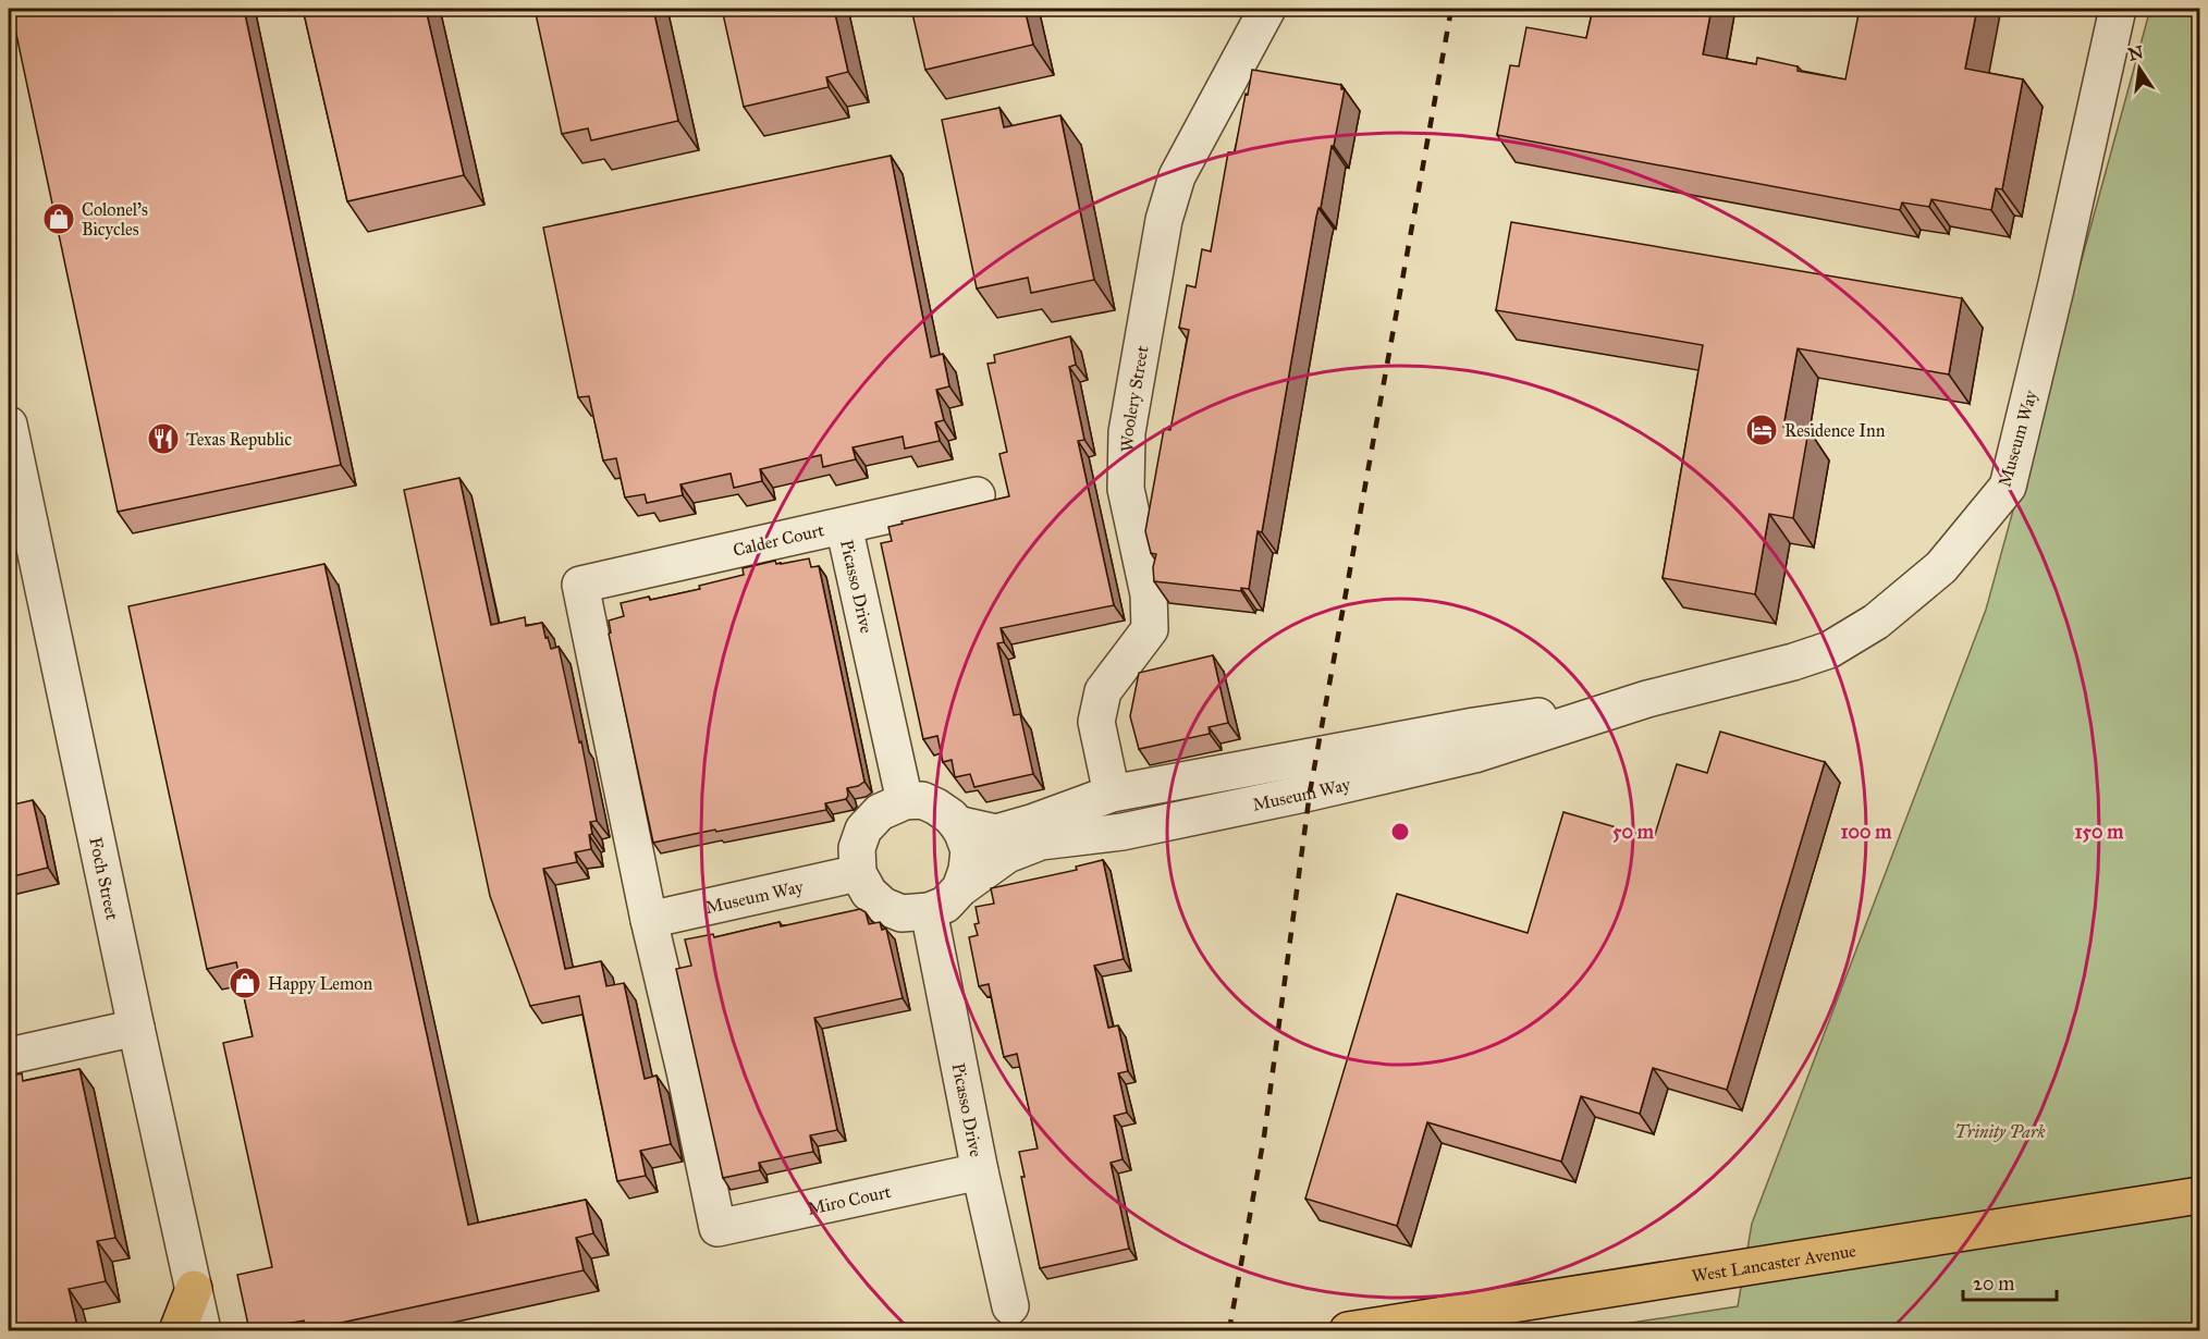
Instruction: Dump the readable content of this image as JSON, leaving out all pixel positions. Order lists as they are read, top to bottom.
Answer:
{
  "streets": {
    "main road": ["West Lancaster Avenue"],
    "street": [
      "Woolery Street",
      "Museum Way",
      "Calder Court",
      "Picasso Drive",
      "Foch Street",
      "Miro Court"
    ]
  },
  "crossings": [
    ["Woolery Street", "Museum Way"],
    ["Museum Way", "Calder Court"],
    ["Museum Way", "Picasso Drive"],
    ["Museum Way", "Miro Court"],
    ["Calder Court", "Picasso Drive"],
    ["Calder Court", "Miro Court"],
    ["Picasso Drive", "Miro Court"]
  ],
  "parks": ["Trinity Park"],
  "places": {
    "shop": ["Colonel's Bicycles", "Happy Lemon"],
    "hotel": ["Residence Inn"],
    "restaurant": ["Texas Republic"]
  },
  "scale_bar": "20 m",
  "north": "top",
  "rings": ["50 m", "100 m", "150 m"]
}
